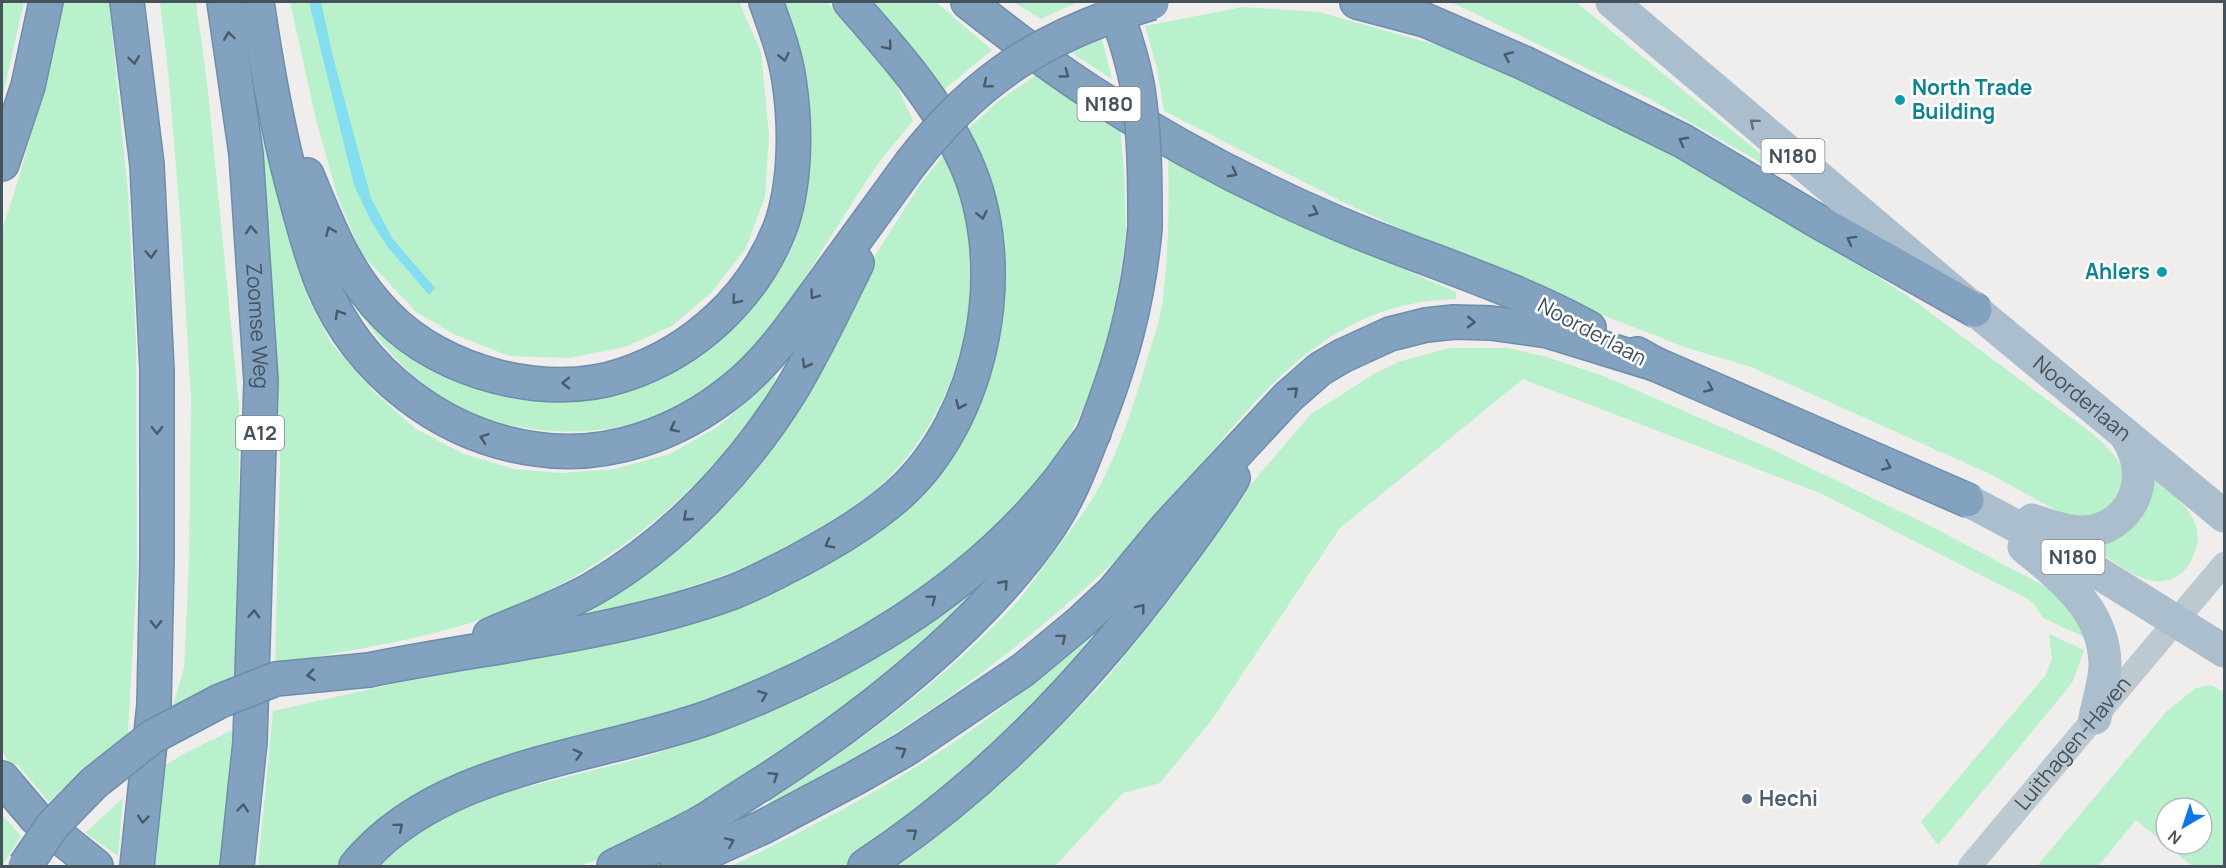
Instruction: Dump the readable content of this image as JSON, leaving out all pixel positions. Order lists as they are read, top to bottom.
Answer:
{
  "streets": {
    "highway": [
      "N180",
      "Zoomse Weg",
      "Noorderlaan",
      "A12"
    ],
    "street": ["Luithagen-Haven"]
  },
  "crossings": [
    ["Noorderlaan", "Luithagen-Haven"]
  ],
  "places": ["North Trade Building", "Ahlers", "Hechi"],
  "north": "bottom left"
}
